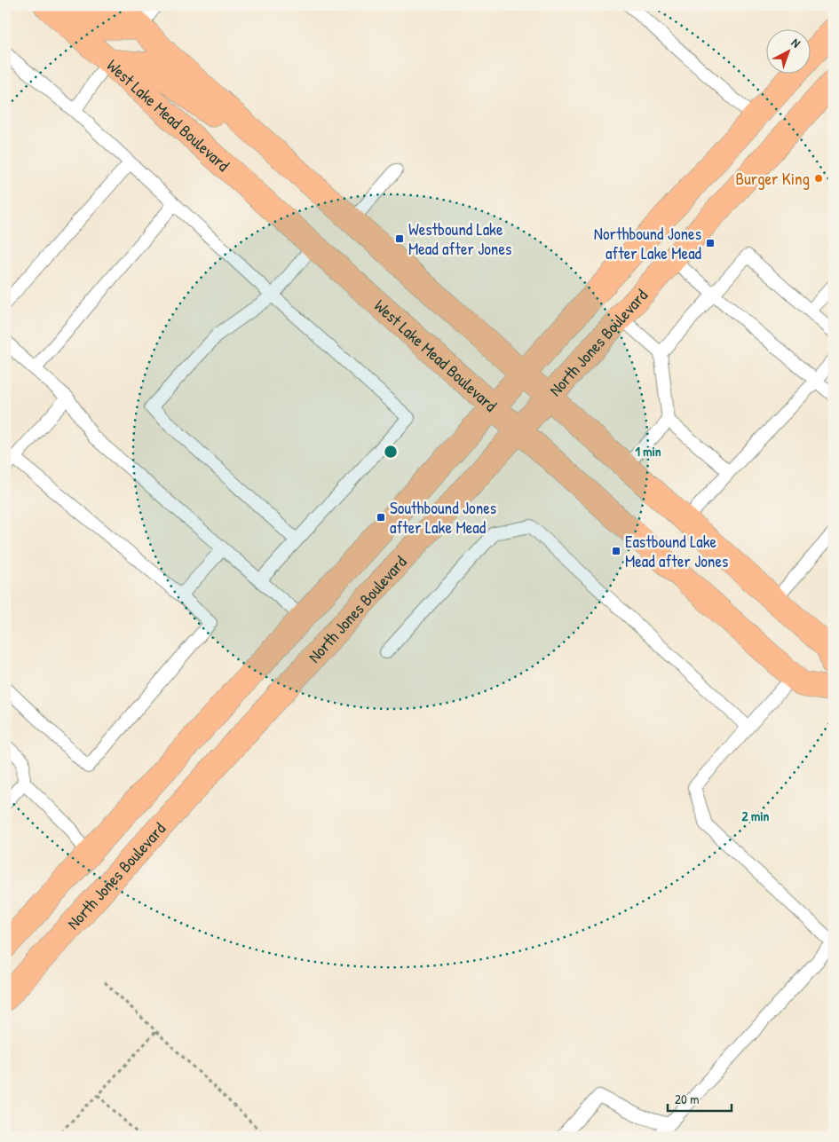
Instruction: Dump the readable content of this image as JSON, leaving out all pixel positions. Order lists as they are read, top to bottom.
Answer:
{
  "streets": {
    "main road": ["West Lake Mead Boulevard", "North Jones Boulevard"]
  },
  "crossings": [
    ["West Lake Mead Boulevard", "North Jones Boulevard"]
  ],
  "places": {
    "other": ["Burger King"],
    "transit": [
      "Westbound Lake Mead after Jones",
      "Northbound Jones after Lake Mead",
      "Southbound Jones after Lake Mead",
      "Eastbound Lake Mead after Jones"
    ]
  },
  "scale_bar": "20 m",
  "north": "top right",
  "rings": ["1 min", "2 min"]
}
